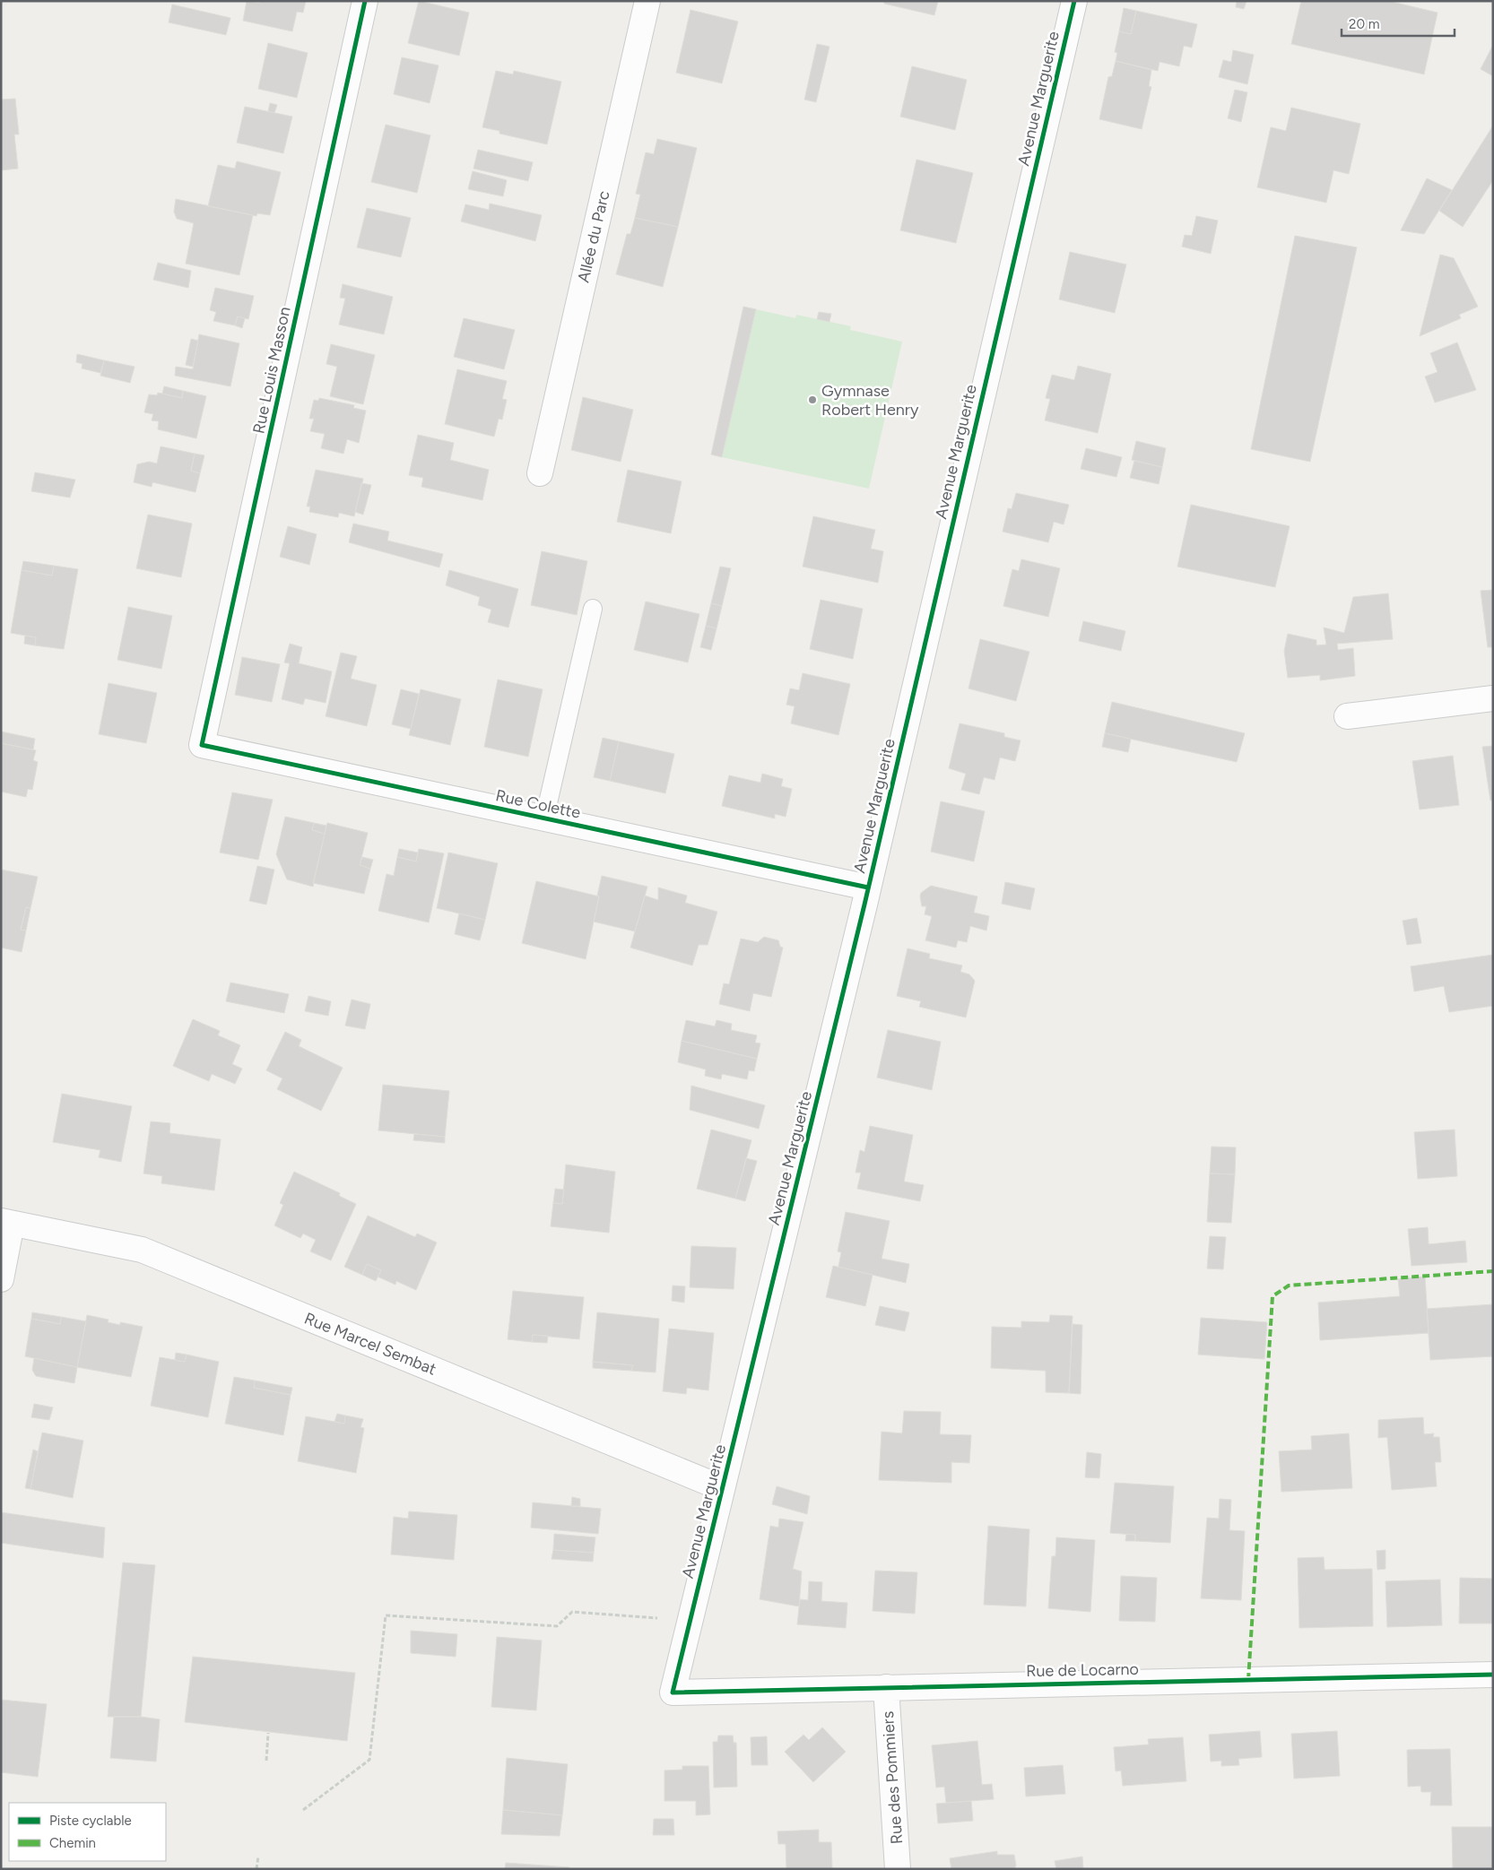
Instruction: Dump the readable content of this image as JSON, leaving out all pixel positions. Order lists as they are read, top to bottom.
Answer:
{
  "streets": {
    "street": [
      "Avenue Marguerite",
      "Allée du Parc",
      "Rue Louis Masson",
      "Rue Colette",
      "Rue Marcel Sembat",
      "Rue de Locarno",
      "Rue des Pommiers"
    ]
  },
  "crossings": [
    ["Avenue Marguerite", "Rue Colette"],
    ["Avenue Marguerite", "Rue Marcel Sembat"],
    ["Avenue Marguerite", "Rue de Locarno"],
    ["Rue Louis Masson", "Rue Colette"],
    ["Rue de Locarno", "Rue des Pommiers"]
  ],
  "places": ["Gymnase Robert Henry"],
  "legend": ["Piste cyclable", "Chemin"],
  "scale_bar": "20 m"
}
